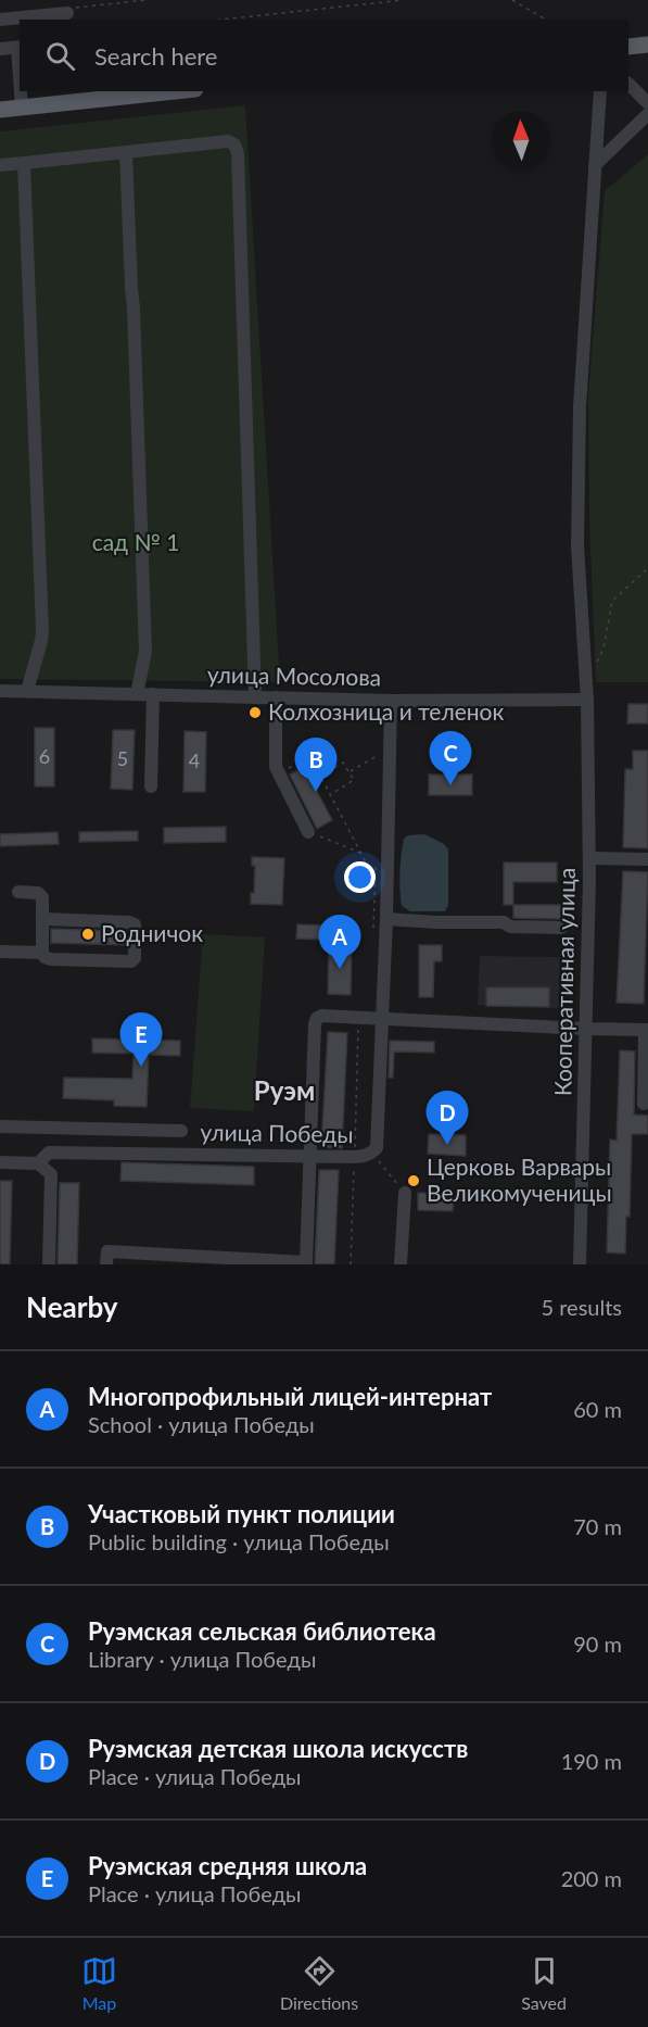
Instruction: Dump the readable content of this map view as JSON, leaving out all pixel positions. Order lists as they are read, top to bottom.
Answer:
{
  "streets": {
    "street": ["улица Мосолова", "Кооперативная улица", "улица Победы"]
  },
  "crossings": [
    ["улица Мосолова", "Кооперативная улица"],
    ["улица Мосолова", "улица Победы"]
  ],
  "districts": ["Руэм"],
  "parks": ["сад № 1"],
  "places": ["Колхозница и теленок", "Родничок", "Церковь Варвары Великомученицы"],
  "house_numbers": ["6", "5", "4"],
  "north": "top",
  "page": {
    "search": "Search here",
    "pins": [
      "C",
      "B",
      "A",
      "E",
      "D"
    ],
    "heading": ["Nearby", "5 results"],
    "list": [
      {
        "mark": "A",
        "name": "Многопрофильный лицей-интернат",
        "note": "School · улица Победы",
        "value": "60 m"
      },
      {
        "mark": "B",
        "name": "Участковый пункт полиции",
        "note": "Public building · улица Победы",
        "value": "70 m"
      },
      {
        "mark": "C",
        "name": "Руэмская сельская библиотека",
        "note": "Library · улица Победы",
        "value": "90 m"
      },
      {
        "mark": "D",
        "name": "Руэмская детская школа искусств",
        "note": "Place · улица Победы",
        "value": "190 m"
      },
      {
        "mark": "E",
        "name": "Руэмская средняя школа",
        "note": "Place · улица Победы",
        "value": "200 m"
      }
    ],
    "nav": ["Map", "Directions", "Saved"]
  }
}
